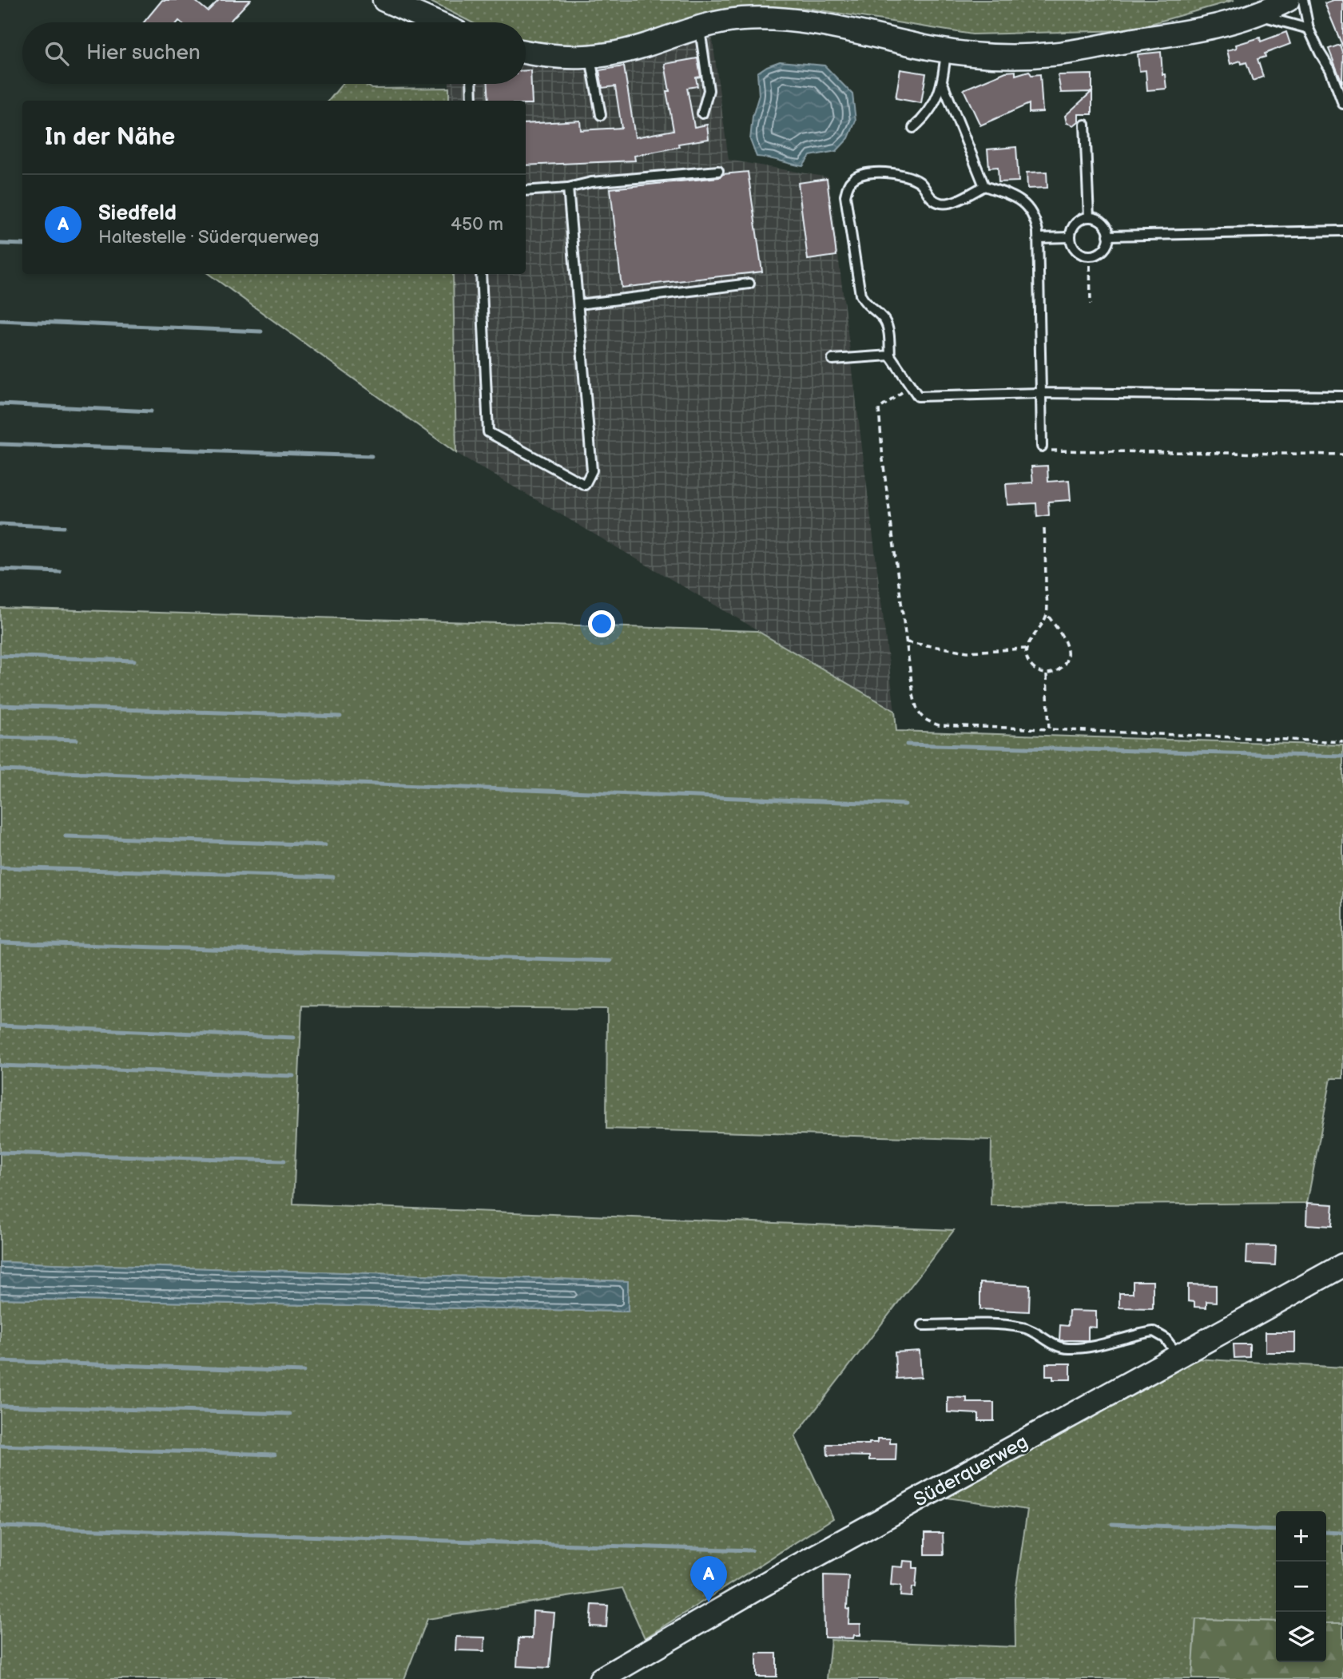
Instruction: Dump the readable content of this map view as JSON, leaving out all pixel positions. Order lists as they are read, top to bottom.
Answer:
{
  "streets": {
    "street": ["Süderquerweg"]
  },
  "page": {
    "search": "Hier suchen",
    "heading": "In der Nähe",
    "list": [
      {
        "mark": "A",
        "name": "Siedfeld",
        "note": "Haltestelle · Süderquerweg",
        "value": "450 m"
      }
    ],
    "map_buttons": ["+", "−"],
    "pins": "A"
  }
}
